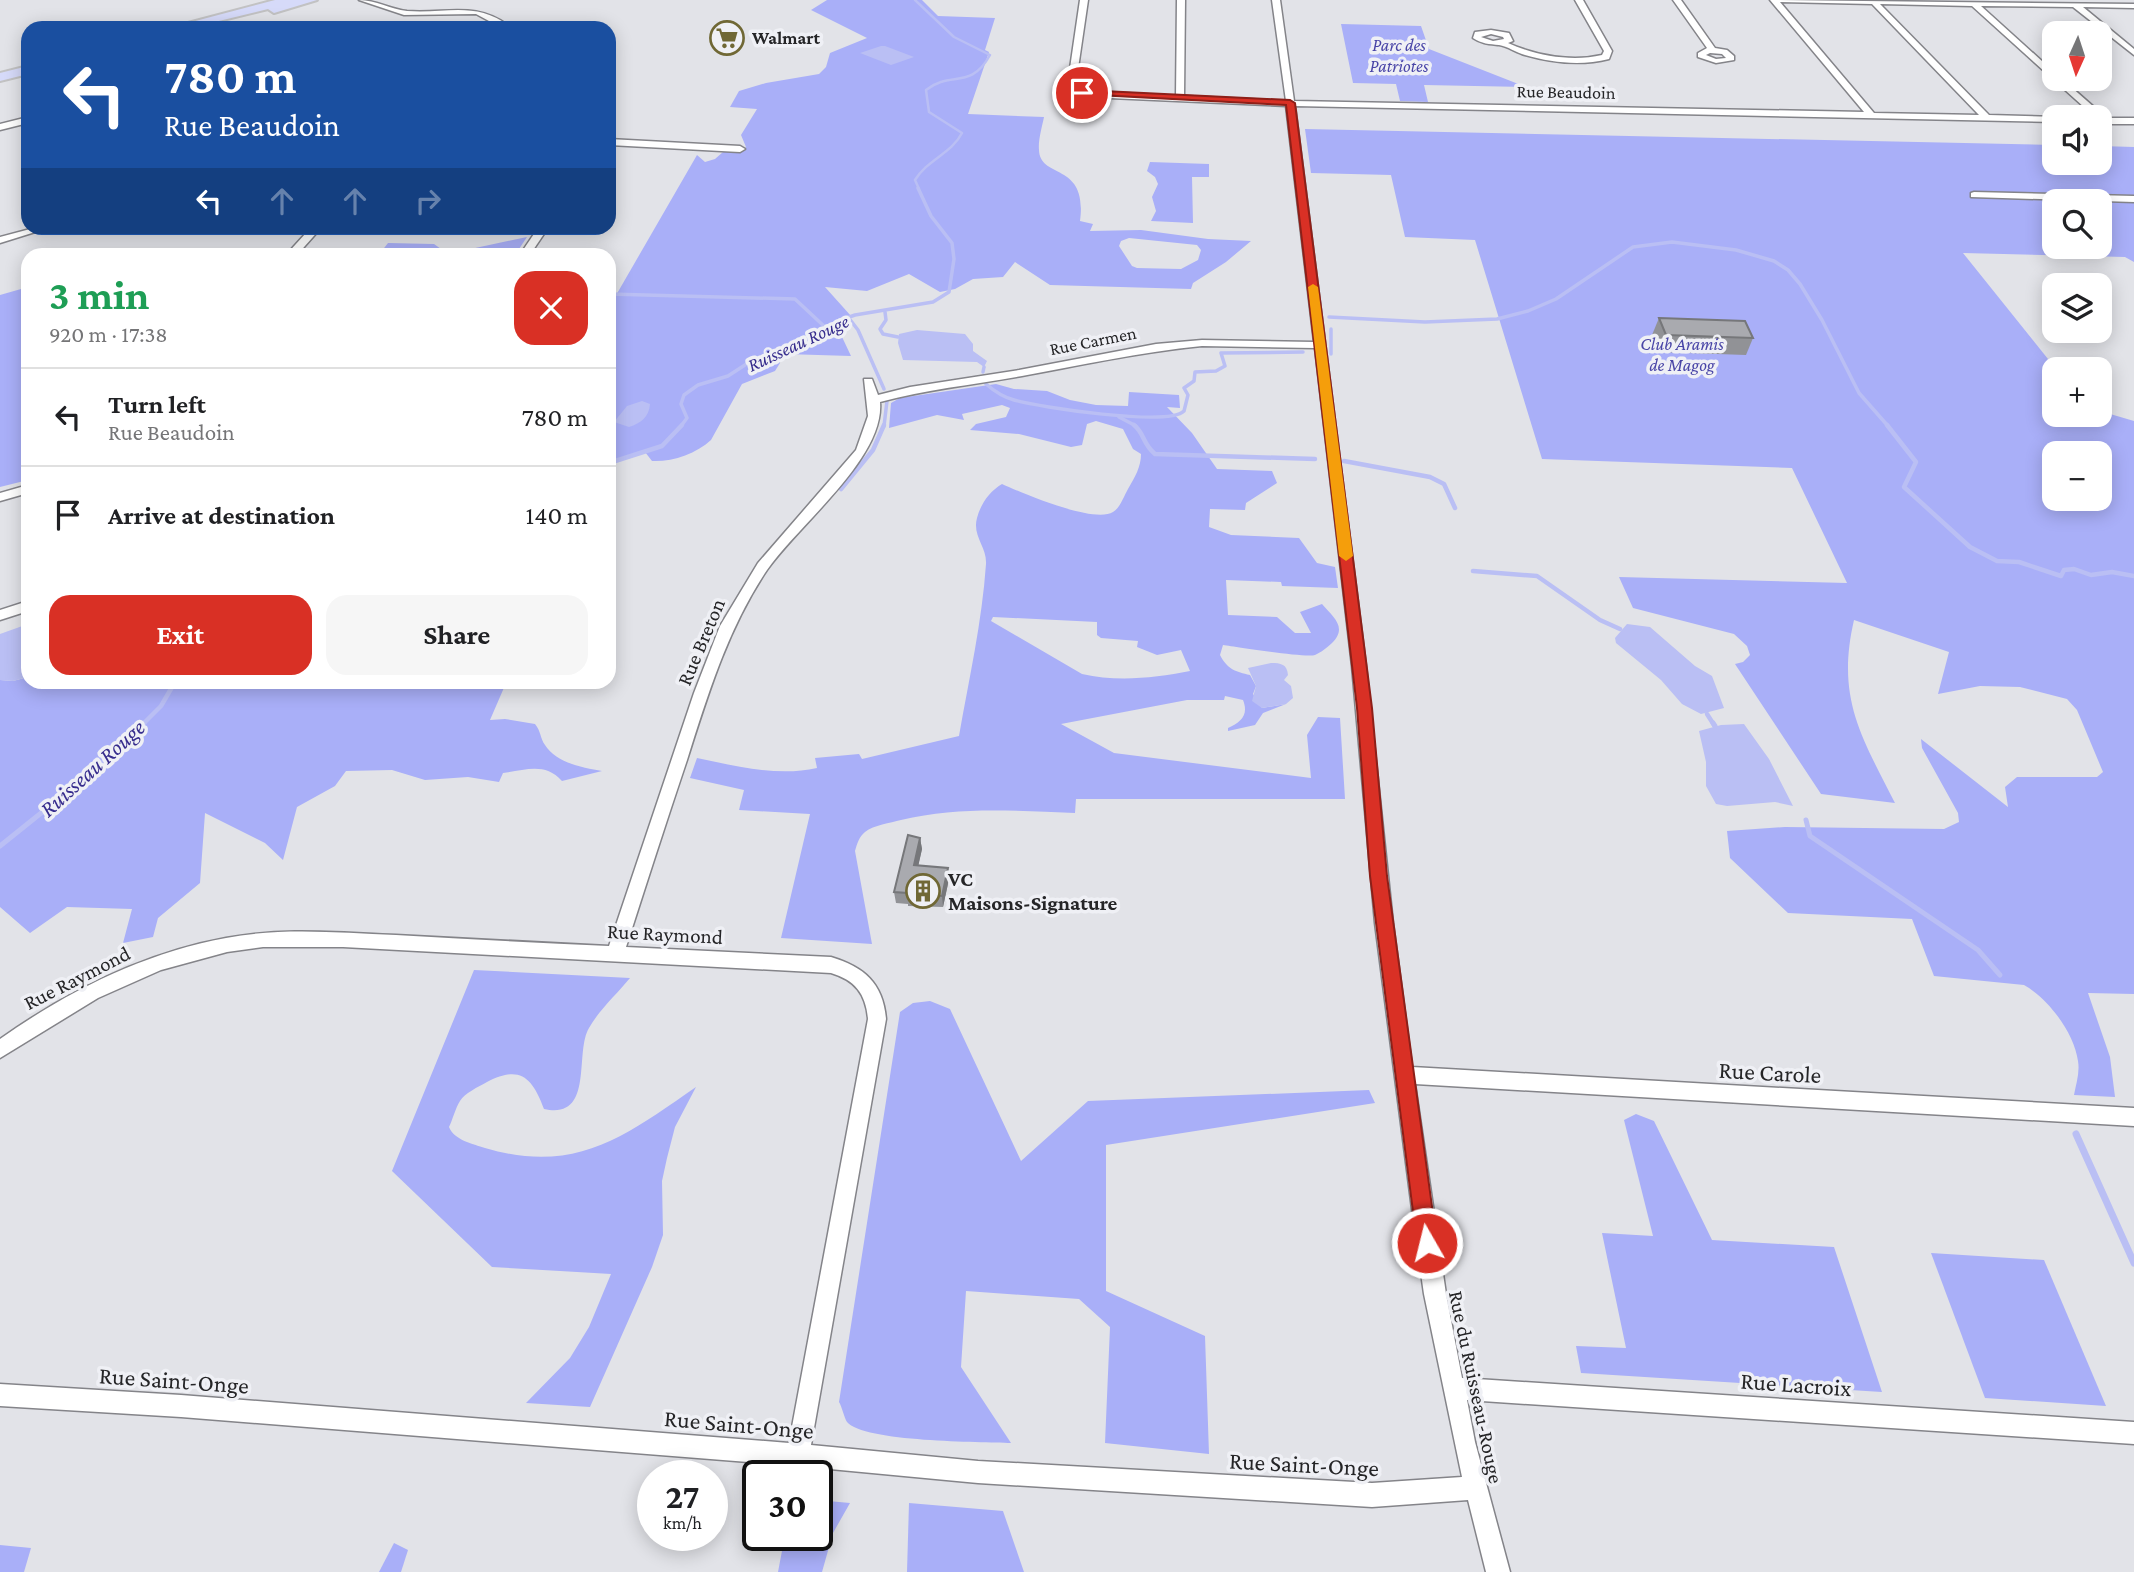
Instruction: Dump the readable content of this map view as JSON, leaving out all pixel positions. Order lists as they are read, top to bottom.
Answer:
{
  "streets": {
    "street": [
      "Rue Beaudoin",
      "Rue Carmen",
      "Rue Breton",
      "Rue Raymond",
      "Rue Carole",
      "Rue Saint-Onge",
      "Rue Lacroix",
      "Rue du Ruisseau-Rouge"
    ]
  },
  "crossings": [
    ["Rue Beaudoin", "Rue du Ruisseau-Rouge"],
    ["Rue Carmen", "Rue Breton"],
    ["Rue Carmen", "Rue du Ruisseau-Rouge"],
    ["Rue Breton", "Rue Raymond"],
    ["Rue Raymond", "Rue Saint-Onge"],
    ["Rue Carole", "Rue du Ruisseau-Rouge"],
    ["Rue Saint-Onge", "Rue du Ruisseau-Rouge"],
    ["Rue Lacroix", "Rue du Ruisseau-Rouge"]
  ],
  "water": ["Ruisseau Rouge"],
  "parks": ["Parc des Patriotes", "Club Aramis de Magog"],
  "places": {
    "supermarket": ["Walmart"],
    "building": ["VC Maisons-Signature"]
  },
  "north": "bottom",
  "page": {
    "map_buttons": ["+", "−"],
    "turn": ["780 m", "Rue Beaudoin"],
    "heading": ["3 min", "920 m · 17:38"],
    "list": [
      {
        "name": "Turn left",
        "note": "Rue Beaudoin",
        "value": "780 m"
      },
      {
        "name": "Arrive at destination",
        "value": "140 m"
      }
    ],
    "buttons": ["Exit", "Share"],
    "speed": "27 km/h",
    "limit": "30"
  }
}
